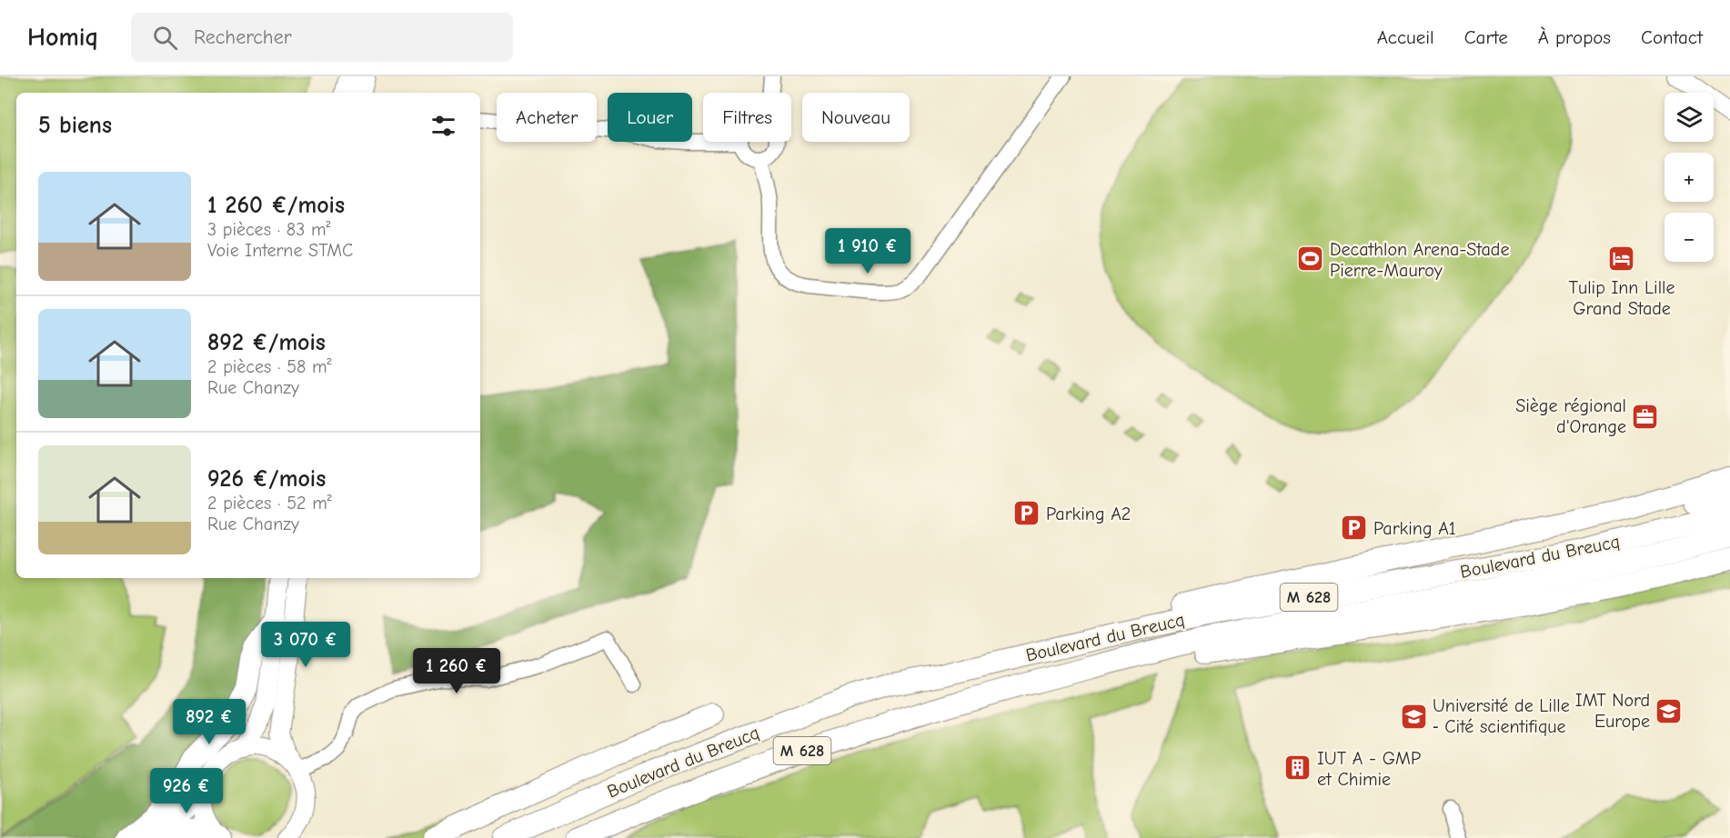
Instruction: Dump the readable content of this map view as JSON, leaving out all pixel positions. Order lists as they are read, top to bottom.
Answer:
{
  "streets": {
    "highway": ["Boulevard du Breucq", "M 628"]
  },
  "crossings": [
    ["Boulevard du Breucq", "M 628"]
  ],
  "places": {
    "sports": ["Decathlon Arena-Stade Pierre-Mauroy"],
    "hotel": ["Tulip Inn Lille Grand Stade"],
    "office": ["Siège régional d'Orange"],
    "parking": ["Parking A2", "Parking A1"],
    "school or university": ["IMT Nord Europe", "Université de Lille ‐ Cité scientifique"],
    "building": ["IUT A - GMP et Chimie"]
  },
  "page": {
    "header": "Homiq",
    "search": "Rechercher",
    "nav": [
      "Accueil",
      "Carte",
      "À propos",
      "Contact"
    ],
    "map_buttons": ["+", "−"],
    "chip": [
      "Acheter",
      "Louer",
      "Filtres",
      "Nouveau"
    ],
    "heading": "5 biens",
    "list": [
      {
        "name": "1 260 €/mois",
        "note": "3 pièces · 83 m² · Voie Interne STMC"
      },
      {
        "name": "892 €/mois",
        "note": "2 pièces · 58 m² · Rue Chanzy"
      },
      {
        "name": "926 €/mois",
        "note": "2 pièces · 52 m² · Rue Chanzy"
      }
    ],
    "price": [
      "1 910 €",
      "3 070 €",
      "1 260 €",
      "892 €",
      "926 €"
    ]
  }
}
